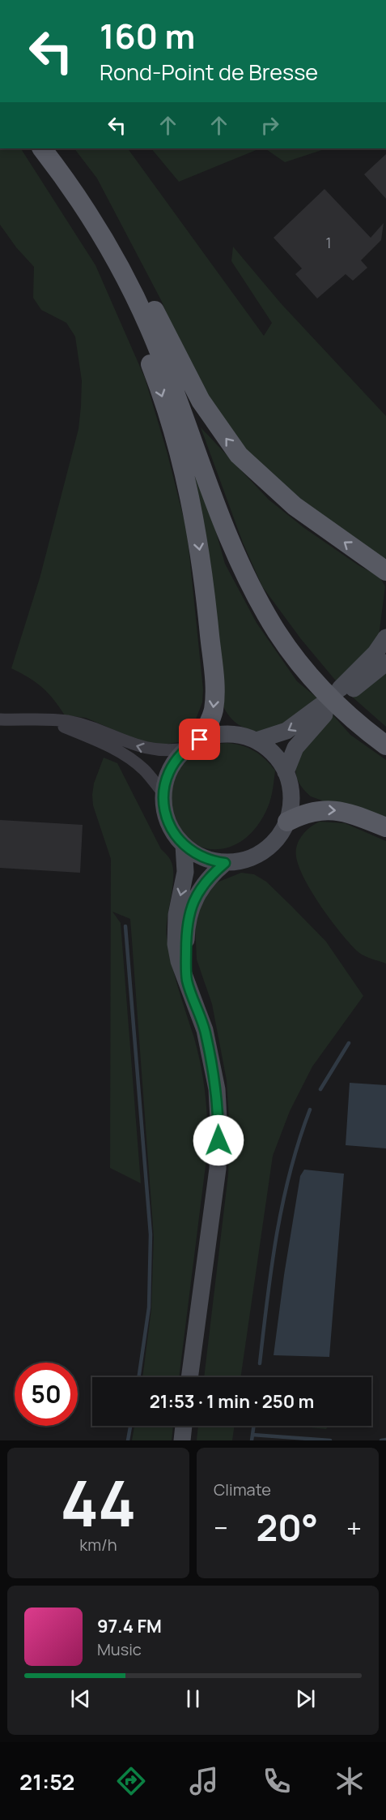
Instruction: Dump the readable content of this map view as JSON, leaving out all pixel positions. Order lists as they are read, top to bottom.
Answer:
{
  "house_numbers": ["1"],
  "page": {
    "turn": ["160 m", "Rond-Point de Bresse"],
    "limit": "50",
    "trip": "21:53 · 1 min · 250 m",
    "tile": [
      ["44", "km/h"],
      "Climate"
    ],
    "heat": ["−", "20°", "+"],
    "song": ["97.4 FM", "Music"],
    "tabs": "21:52"
  }
}
